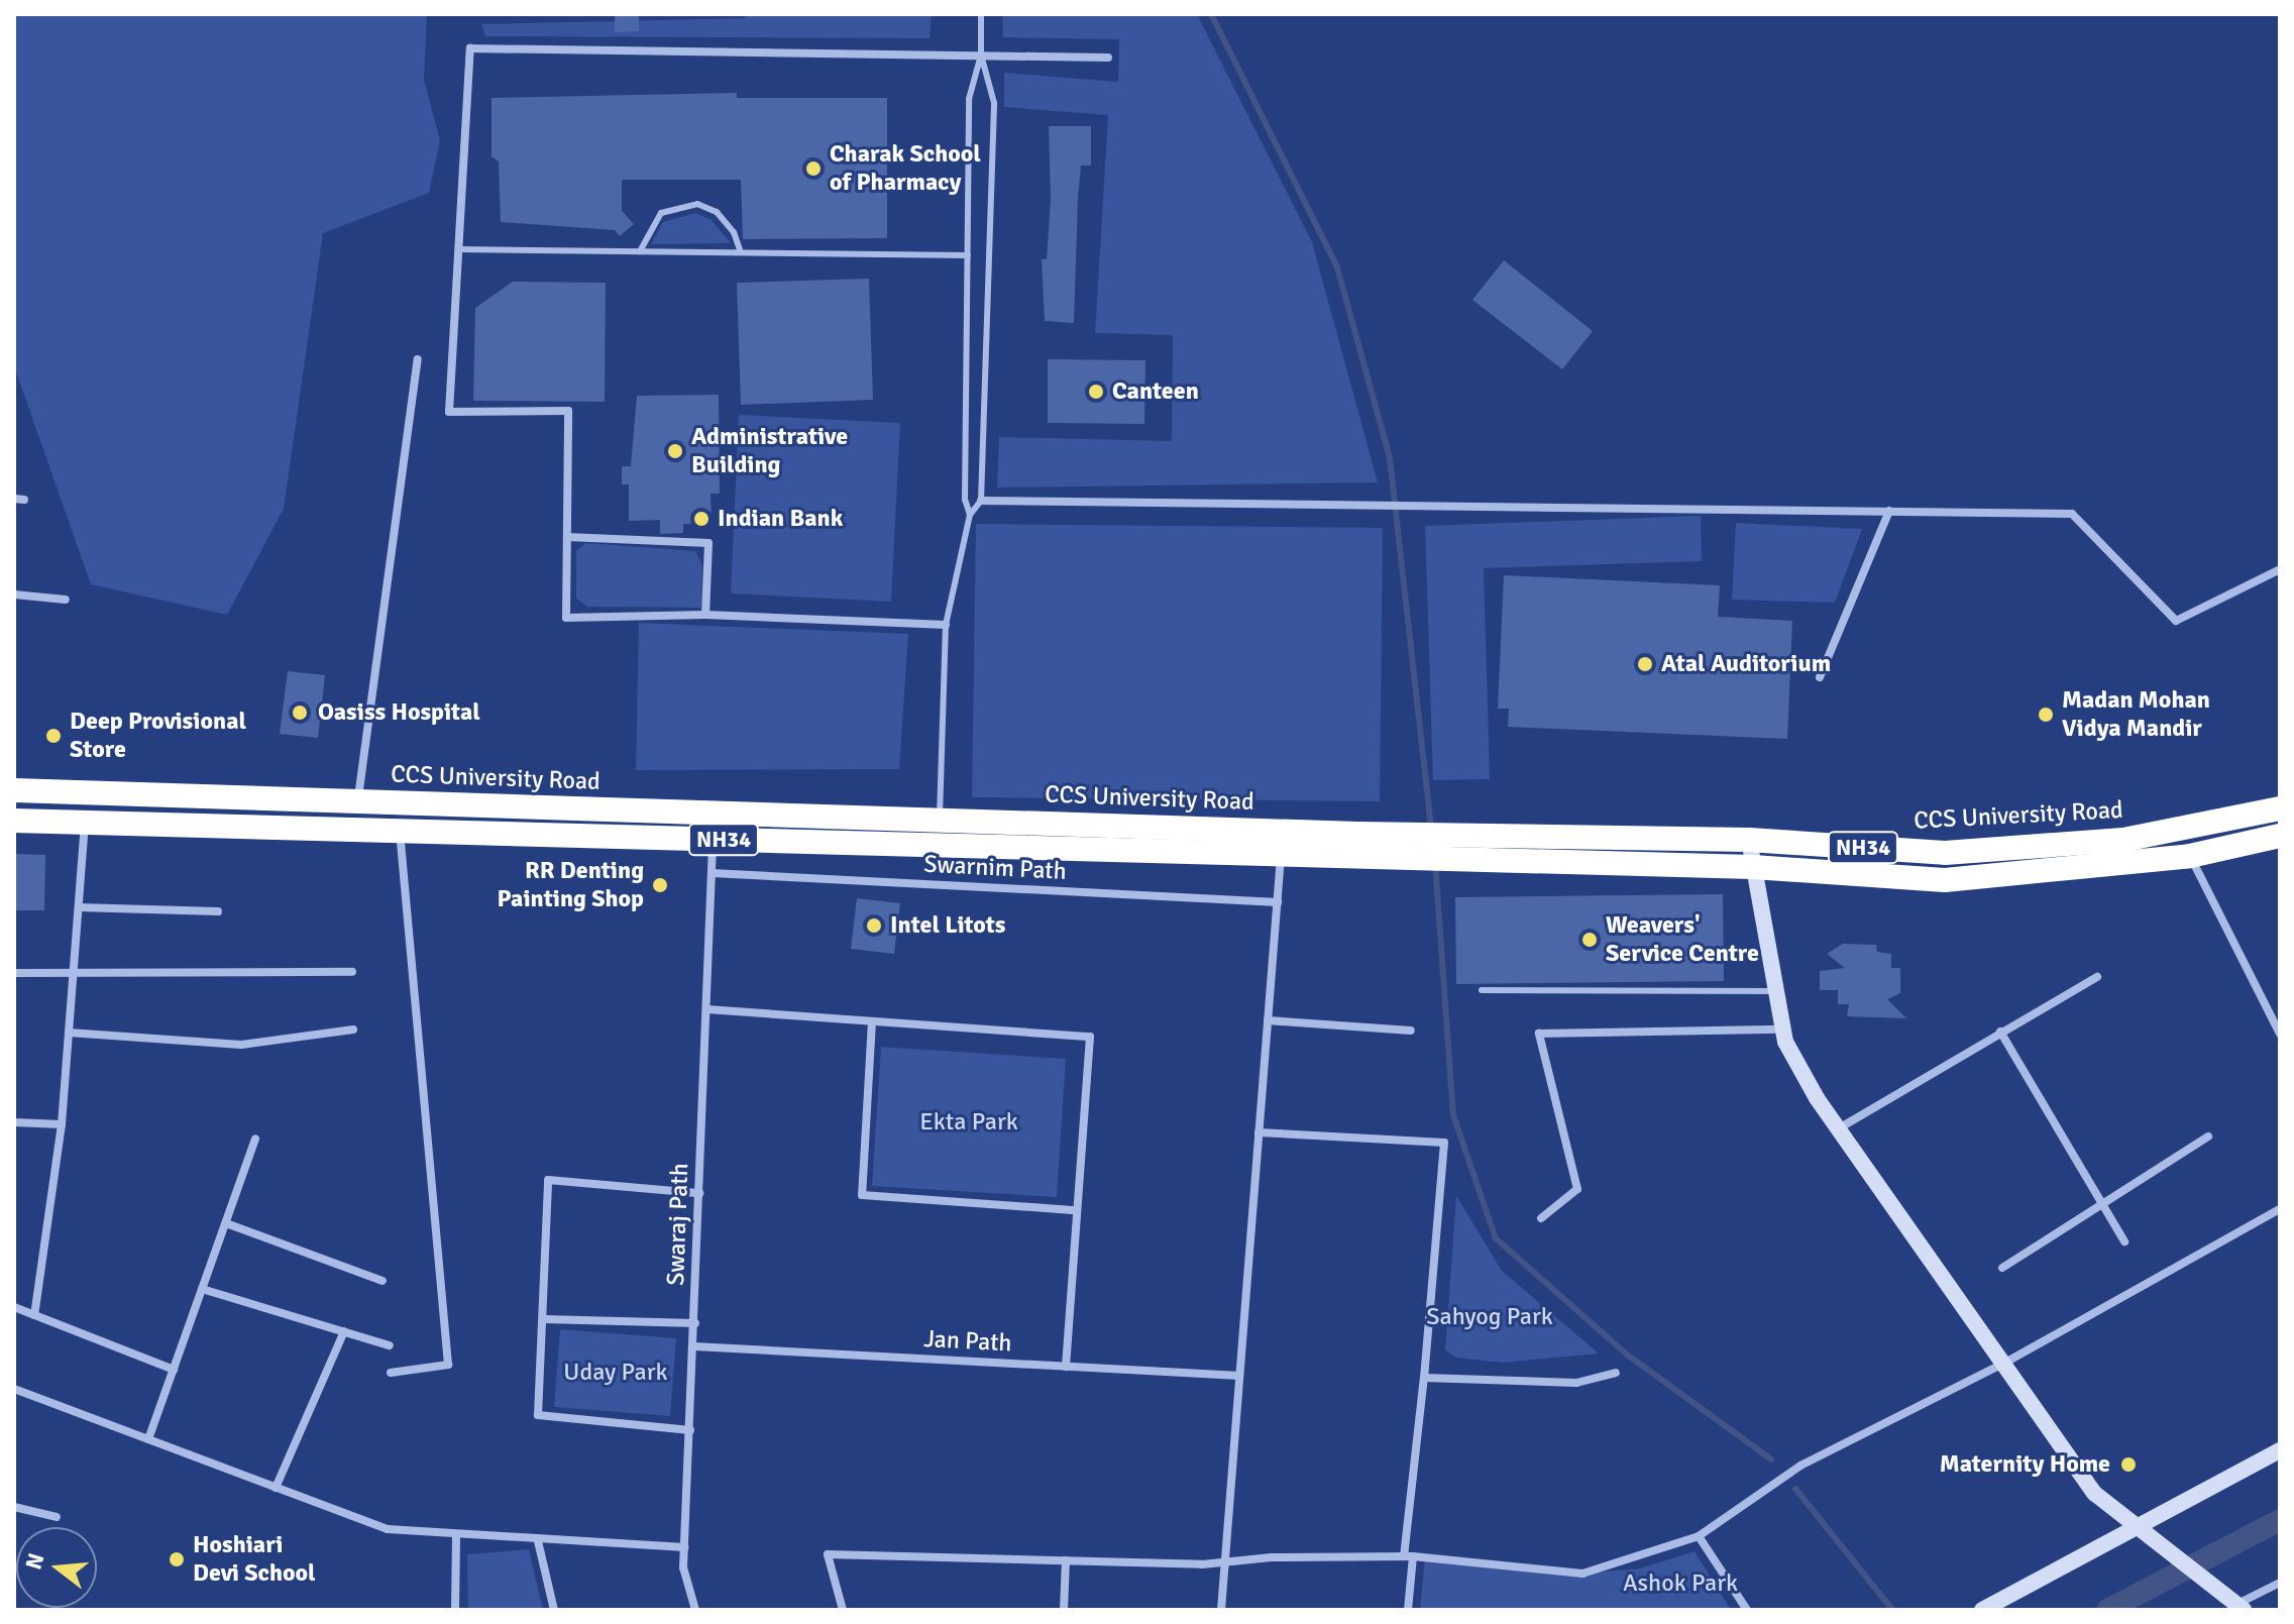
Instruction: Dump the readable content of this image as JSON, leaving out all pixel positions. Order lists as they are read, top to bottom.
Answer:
{
  "streets": {
    "highway": ["CCS University Road", "NH34"],
    "street": ["Swarnim Path", "Swaraj Path", "Jan Path"]
  },
  "crossings": [
    ["CCS University Road", "Swaraj Path"],
    ["Swarnim Path", "Swaraj Path"],
    ["Swaraj Path", "Jan Path"]
  ],
  "parks": [
    "Ekta Park",
    "Sahyog Park",
    "Uday Park",
    "Ashok Park"
  ],
  "places": [
    "Charak School of Pharmacy",
    "Canteen",
    "Administrative Building",
    "Indian Bank",
    "Atal Auditorium",
    "Oasiss Hospital",
    "Madan Mohan Vidya Mandir",
    "Deep Provisional Store",
    "RR Denting Painting Shop",
    "Intel Litots",
    "Weavers' Service Centre",
    "Maternity Home",
    "Hoshiari Devi School"
  ],
  "north": "left"
}
